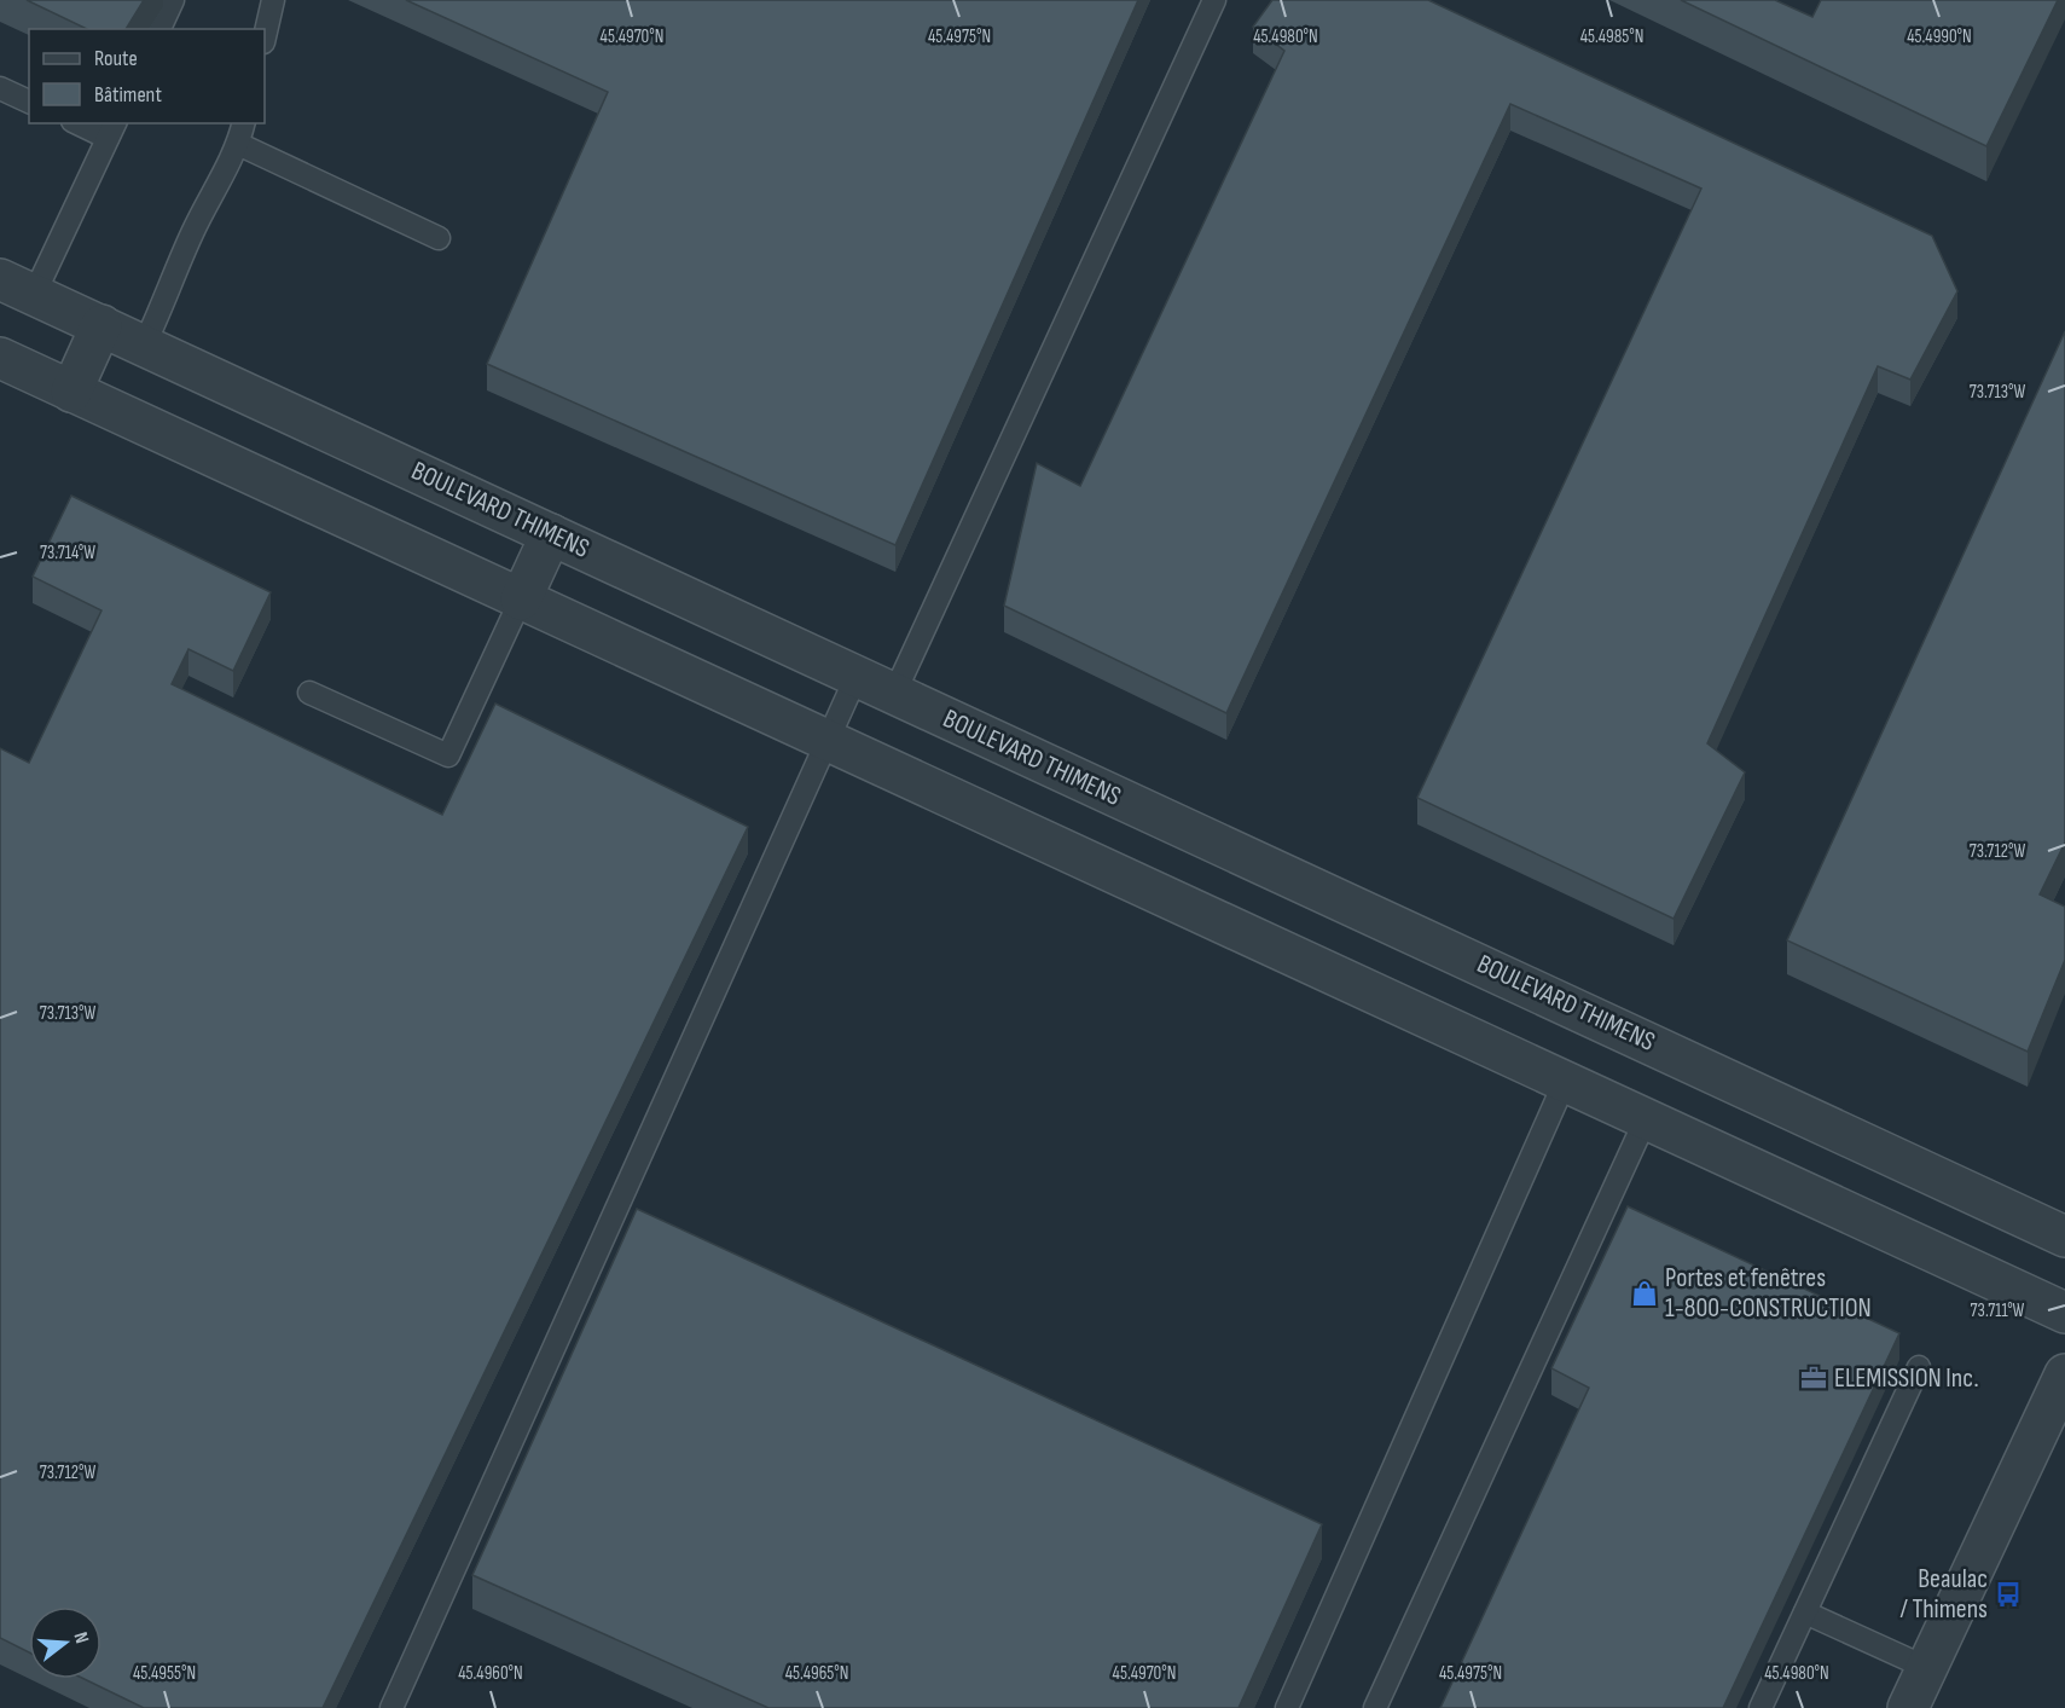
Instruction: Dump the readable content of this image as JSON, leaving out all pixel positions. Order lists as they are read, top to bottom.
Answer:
{
  "streets": {
    "street": ["BOULEVARD THIMENS"]
  },
  "places": {
    "shop": ["Portes et fenêtres 1-800-CONSTRUCTION"],
    "office": ["ELEMISSION Inc."],
    "bus stop": ["Beaulac / Thimens"]
  },
  "legend": ["Route", "Bâtiment"],
  "north": "right",
  "coordinates": [
    "45.4970°N",
    "45.4975°N",
    "45.4980°N",
    "45.4985°N",
    "45.4990°N",
    "73.713°W",
    "73.714°W",
    "73.712°W",
    "73.711°W",
    "45.4955°N",
    "45.4960°N",
    "45.4965°N"
  ]
}
